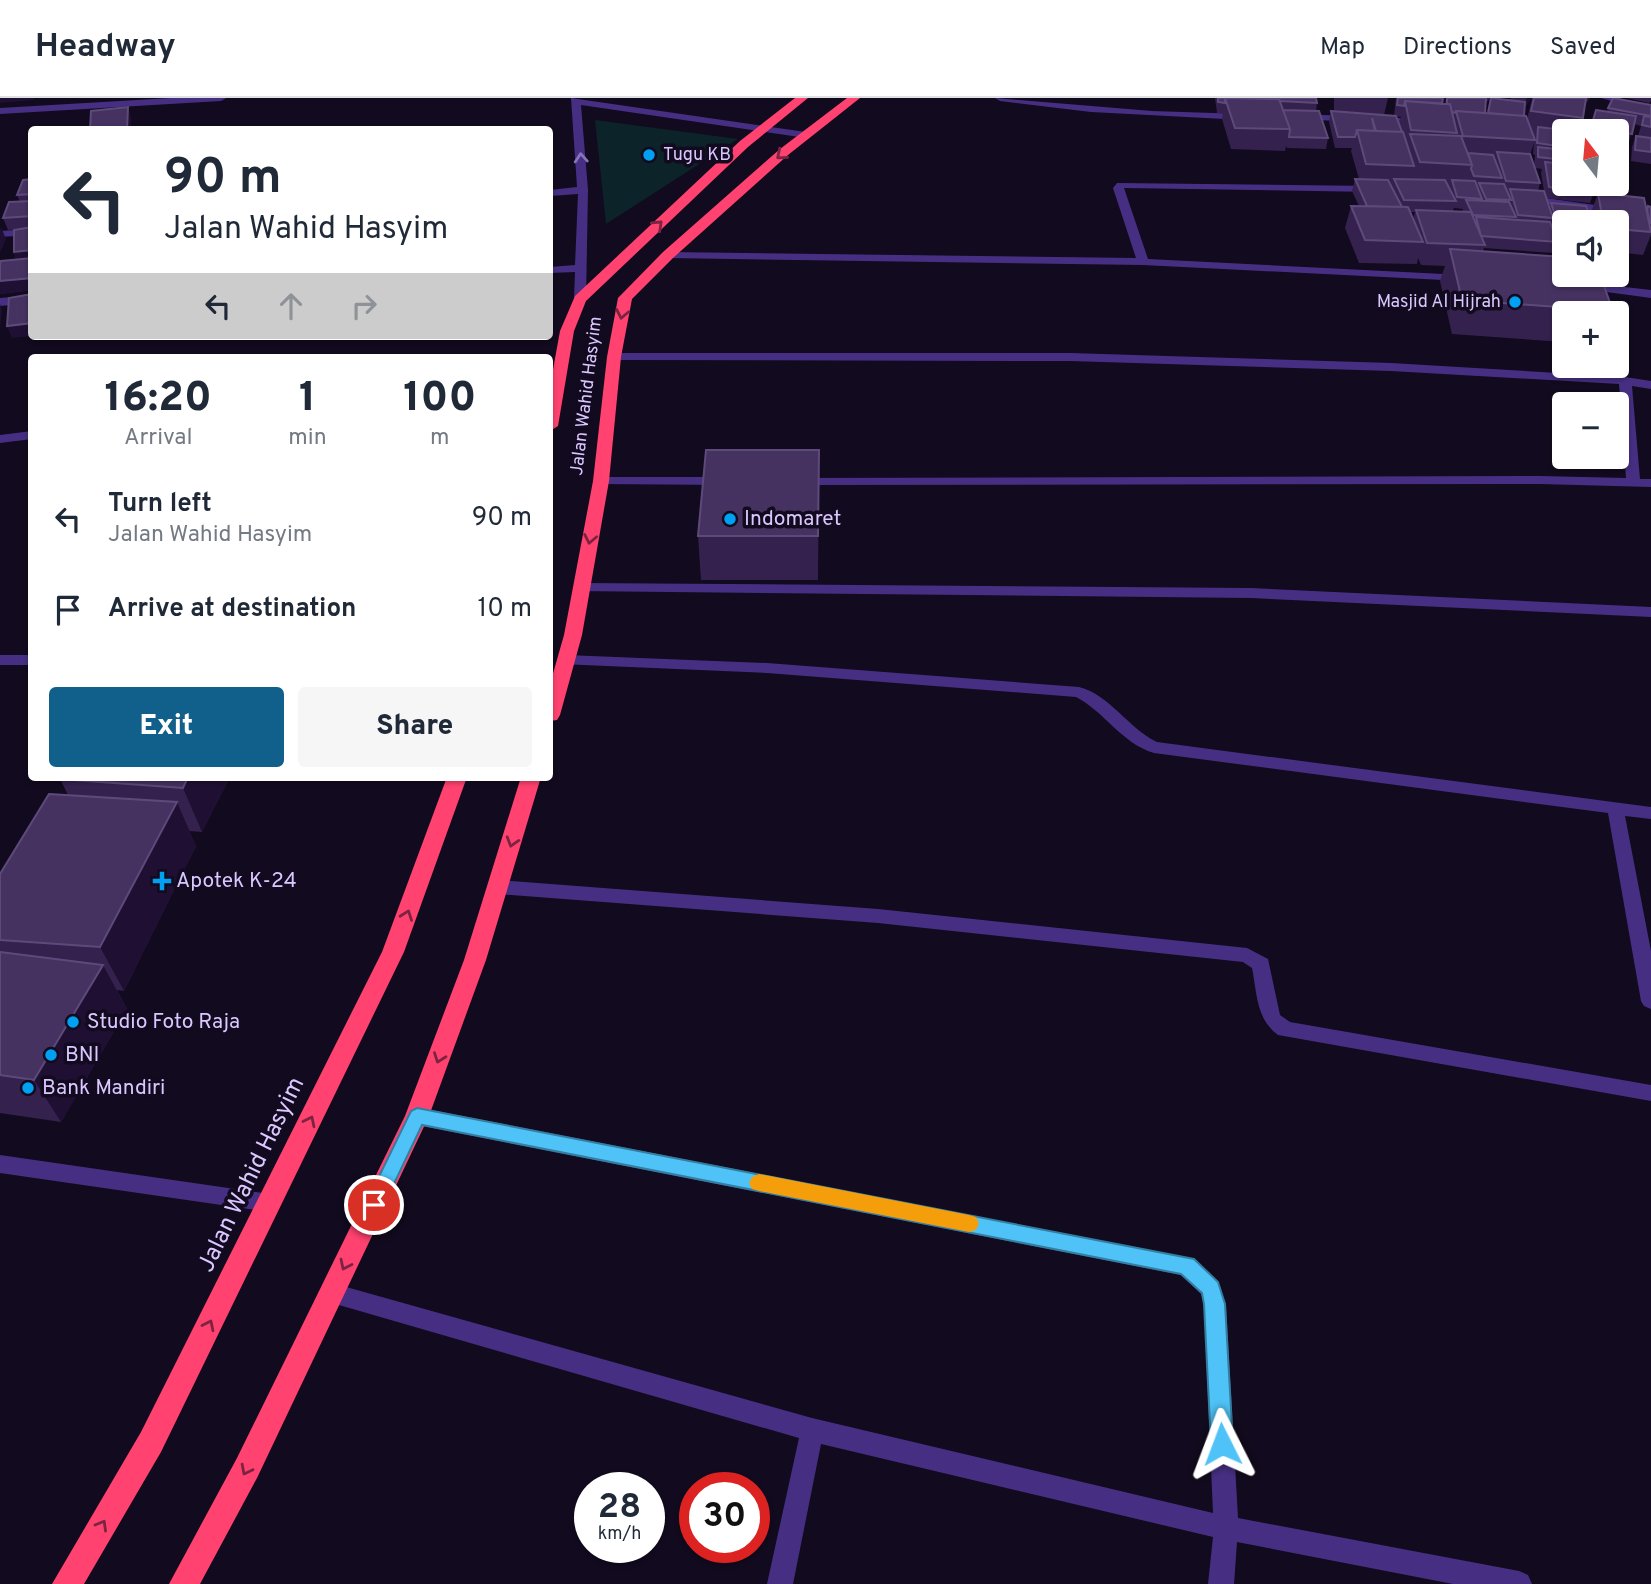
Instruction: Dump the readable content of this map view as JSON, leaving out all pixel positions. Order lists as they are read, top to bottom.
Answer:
{
  "streets": {
    "highway": ["Jalan Wahid Hasyim"]
  },
  "places": {
    "other": [
      "Tugu KB",
      "Masjid Al Hijrah",
      "Indomaret",
      "Studio Foto Raja",
      "BNI",
      "Bank Mandiri"
    ],
    "health": ["Apotek K-24"]
  },
  "north": "top",
  "page": {
    "header": "Headway",
    "nav": ["Map", "Directions", "Saved"],
    "map_buttons": ["+", "−"],
    "turn": ["90 m", "Jalan Wahid Hasyim"],
    "eta": [
      "16:20",
      "Arrival",
      "1",
      "min",
      "100",
      "m"
    ],
    "list": [
      {
        "name": "Turn left",
        "note": "Jalan Wahid Hasyim",
        "value": "90 m"
      },
      {
        "name": "Arrive at destination",
        "value": "10 m"
      }
    ],
    "buttons": ["Exit", "Share"],
    "speed": "28 km/h",
    "limit": "30"
  }
}
